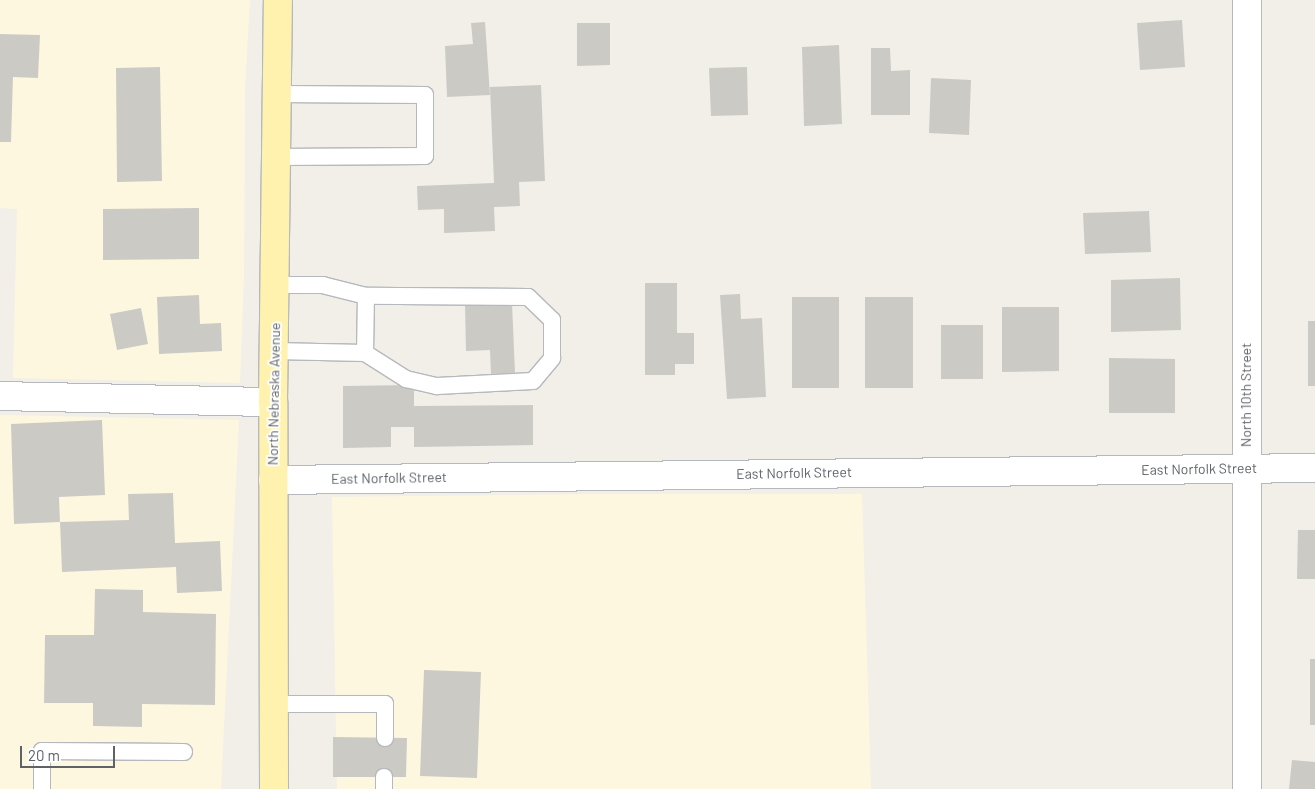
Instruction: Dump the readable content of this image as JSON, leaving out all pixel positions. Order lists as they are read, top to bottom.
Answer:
{
  "streets": {
    "main road": ["North Nebraska Avenue"],
    "street": ["North 10th Street", "East Norfolk Street"]
  },
  "crossings": [
    ["North Nebraska Avenue", "East Norfolk Street"],
    ["North 10th Street", "East Norfolk Street"]
  ],
  "scale_bar": "20 m"
}
